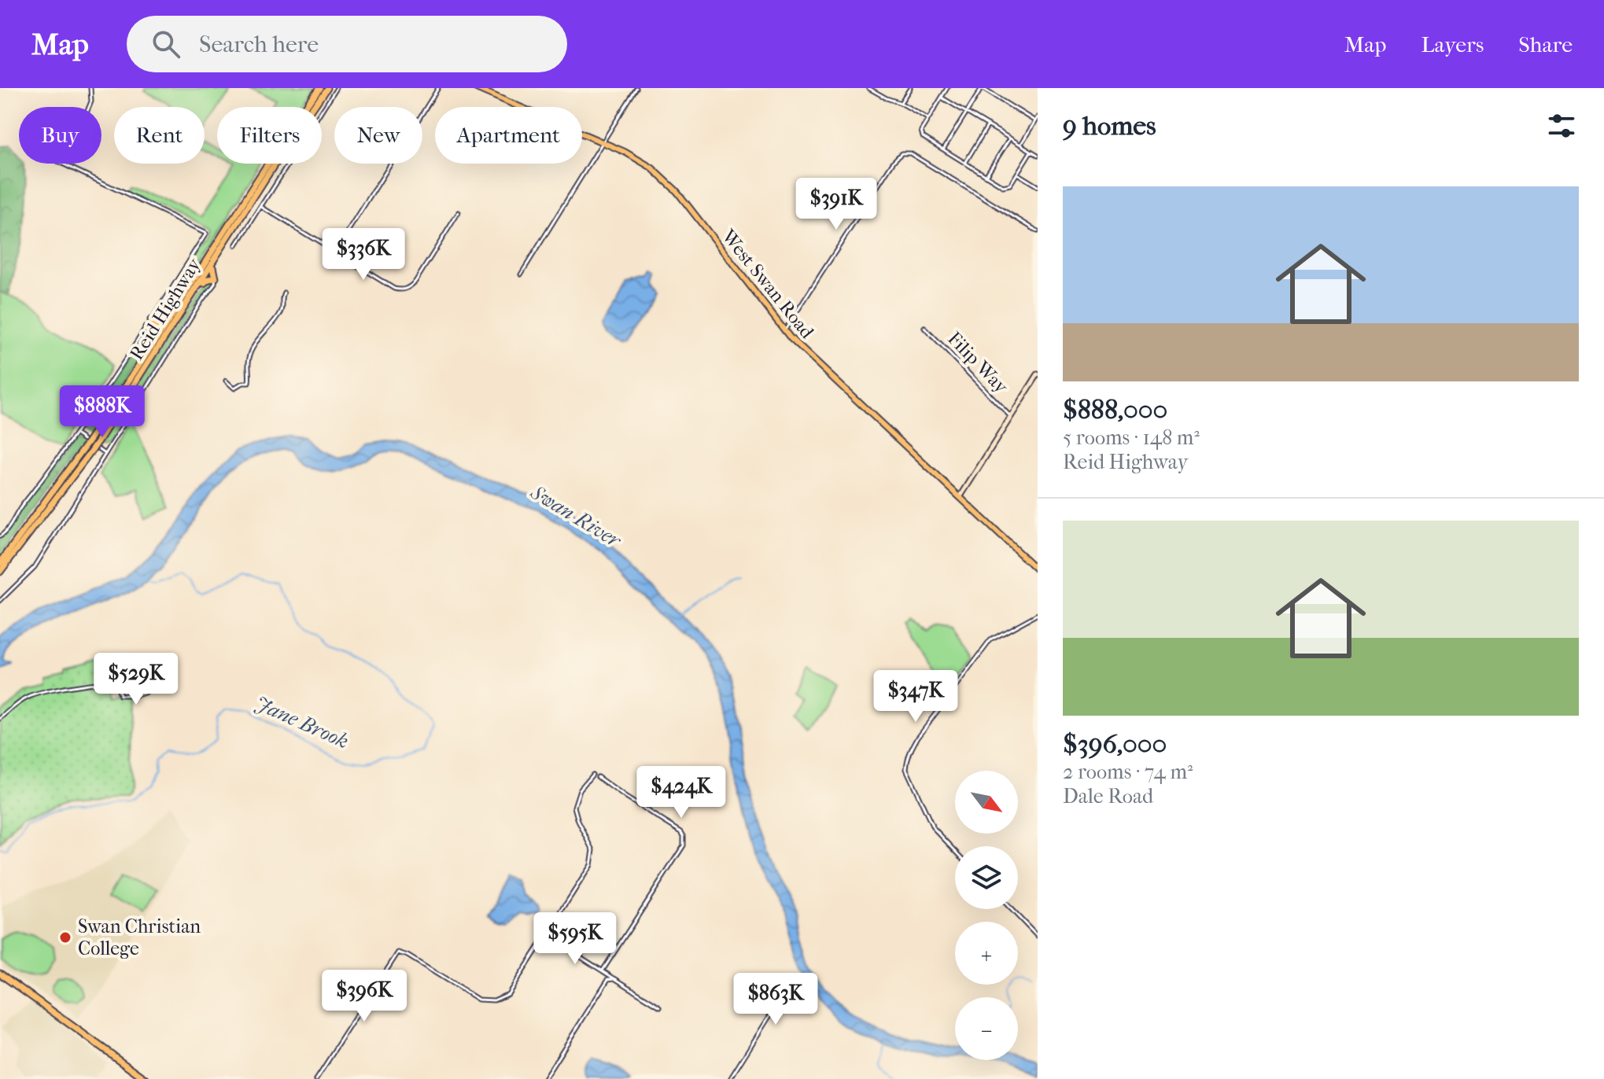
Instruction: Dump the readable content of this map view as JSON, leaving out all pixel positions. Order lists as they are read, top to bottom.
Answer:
{
  "streets": {
    "highway": ["Reid Highway"],
    "main road": ["West Swan Road"],
    "street": ["Filip Way"]
  },
  "water": ["Swan River", "Jane Brook"],
  "places": ["Swan Christian College"],
  "north": "bottom right",
  "page": {
    "header": "Map",
    "search": "Search here",
    "nav": ["Map", "Layers", "Share"],
    "heading": "9 homes",
    "chip": [
      "Buy",
      "Rent",
      "Filters",
      "New",
      "Apartment"
    ],
    "list": [
      {
        "name": "$888,000",
        "note": "5 rooms · 148 m² · Reid Highway"
      },
      {
        "name": "$396,000",
        "note": "2 rooms · 74 m² · Dale Road"
      }
    ],
    "price": [
      "$391K",
      "$336K",
      "$888K",
      "$529K",
      "$347K",
      "$424K",
      "$595K",
      "$396K",
      "$863K"
    ],
    "map_buttons": ["+", "−"]
  }
}
